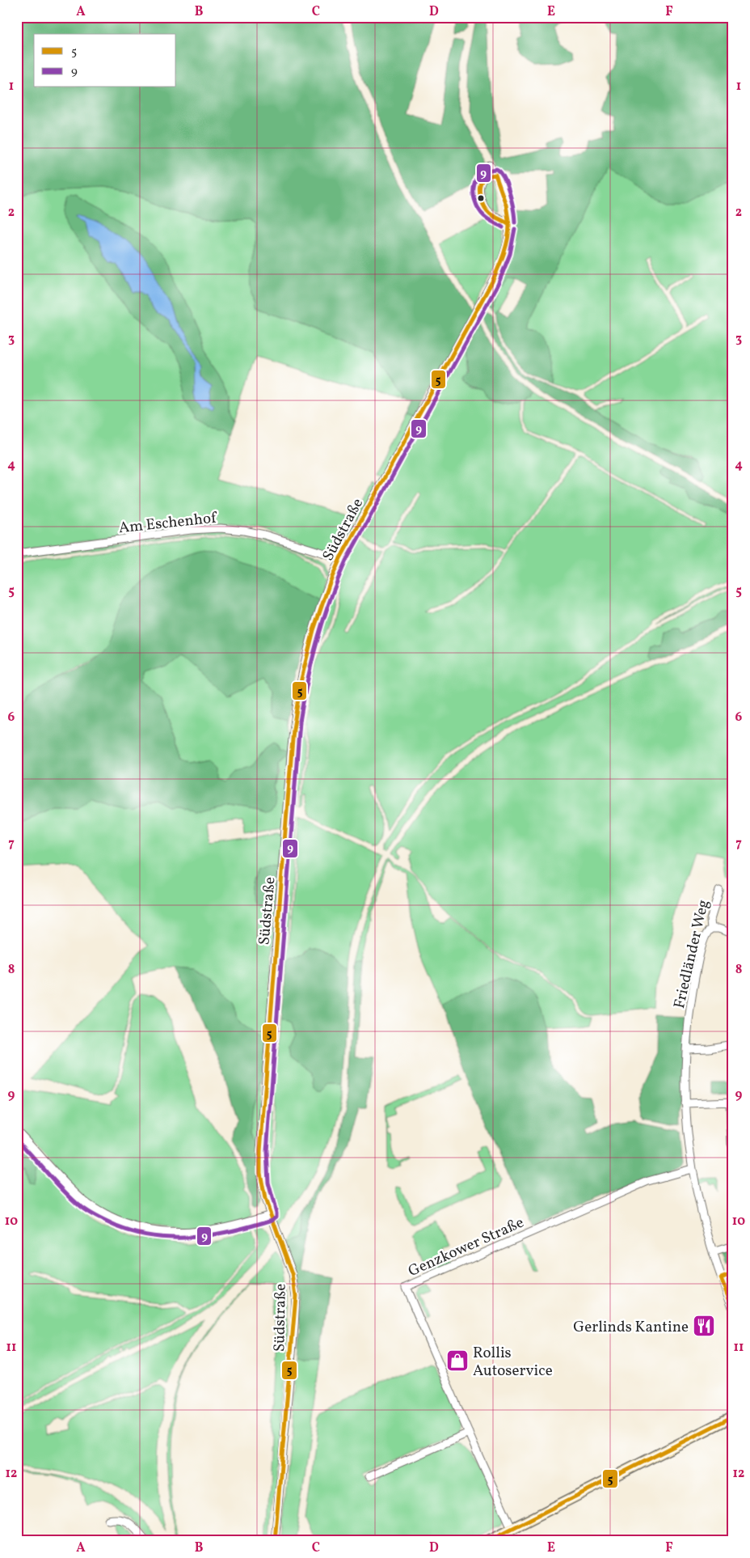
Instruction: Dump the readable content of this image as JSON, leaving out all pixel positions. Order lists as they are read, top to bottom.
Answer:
{
  "streets": {
    "street": [
      "Am Eschenhof",
      "Südstraße",
      "Friedländer Weg",
      "Genzkower Straße"
    ]
  },
  "crossings": [
    ["Am Eschenhof", "Südstraße"],
    ["Friedländer Weg", "Genzkower Straße"]
  ],
  "places": {
    "restaurant": ["Gerlinds Kantine"],
    "shop": ["Rollis Autoservice"]
  },
  "lines": ["transit line 9", "transit line 5"],
  "legend": ["5", "9"],
  "grid": {
    "columns": [
      "A",
      "B",
      "C",
      "D",
      "E",
      "F"
    ],
    "rows": [
      "1",
      "2",
      "3",
      "4",
      "5",
      "6",
      "7",
      "8",
      "9",
      "10",
      "11",
      "12"
    ]
  }
}
